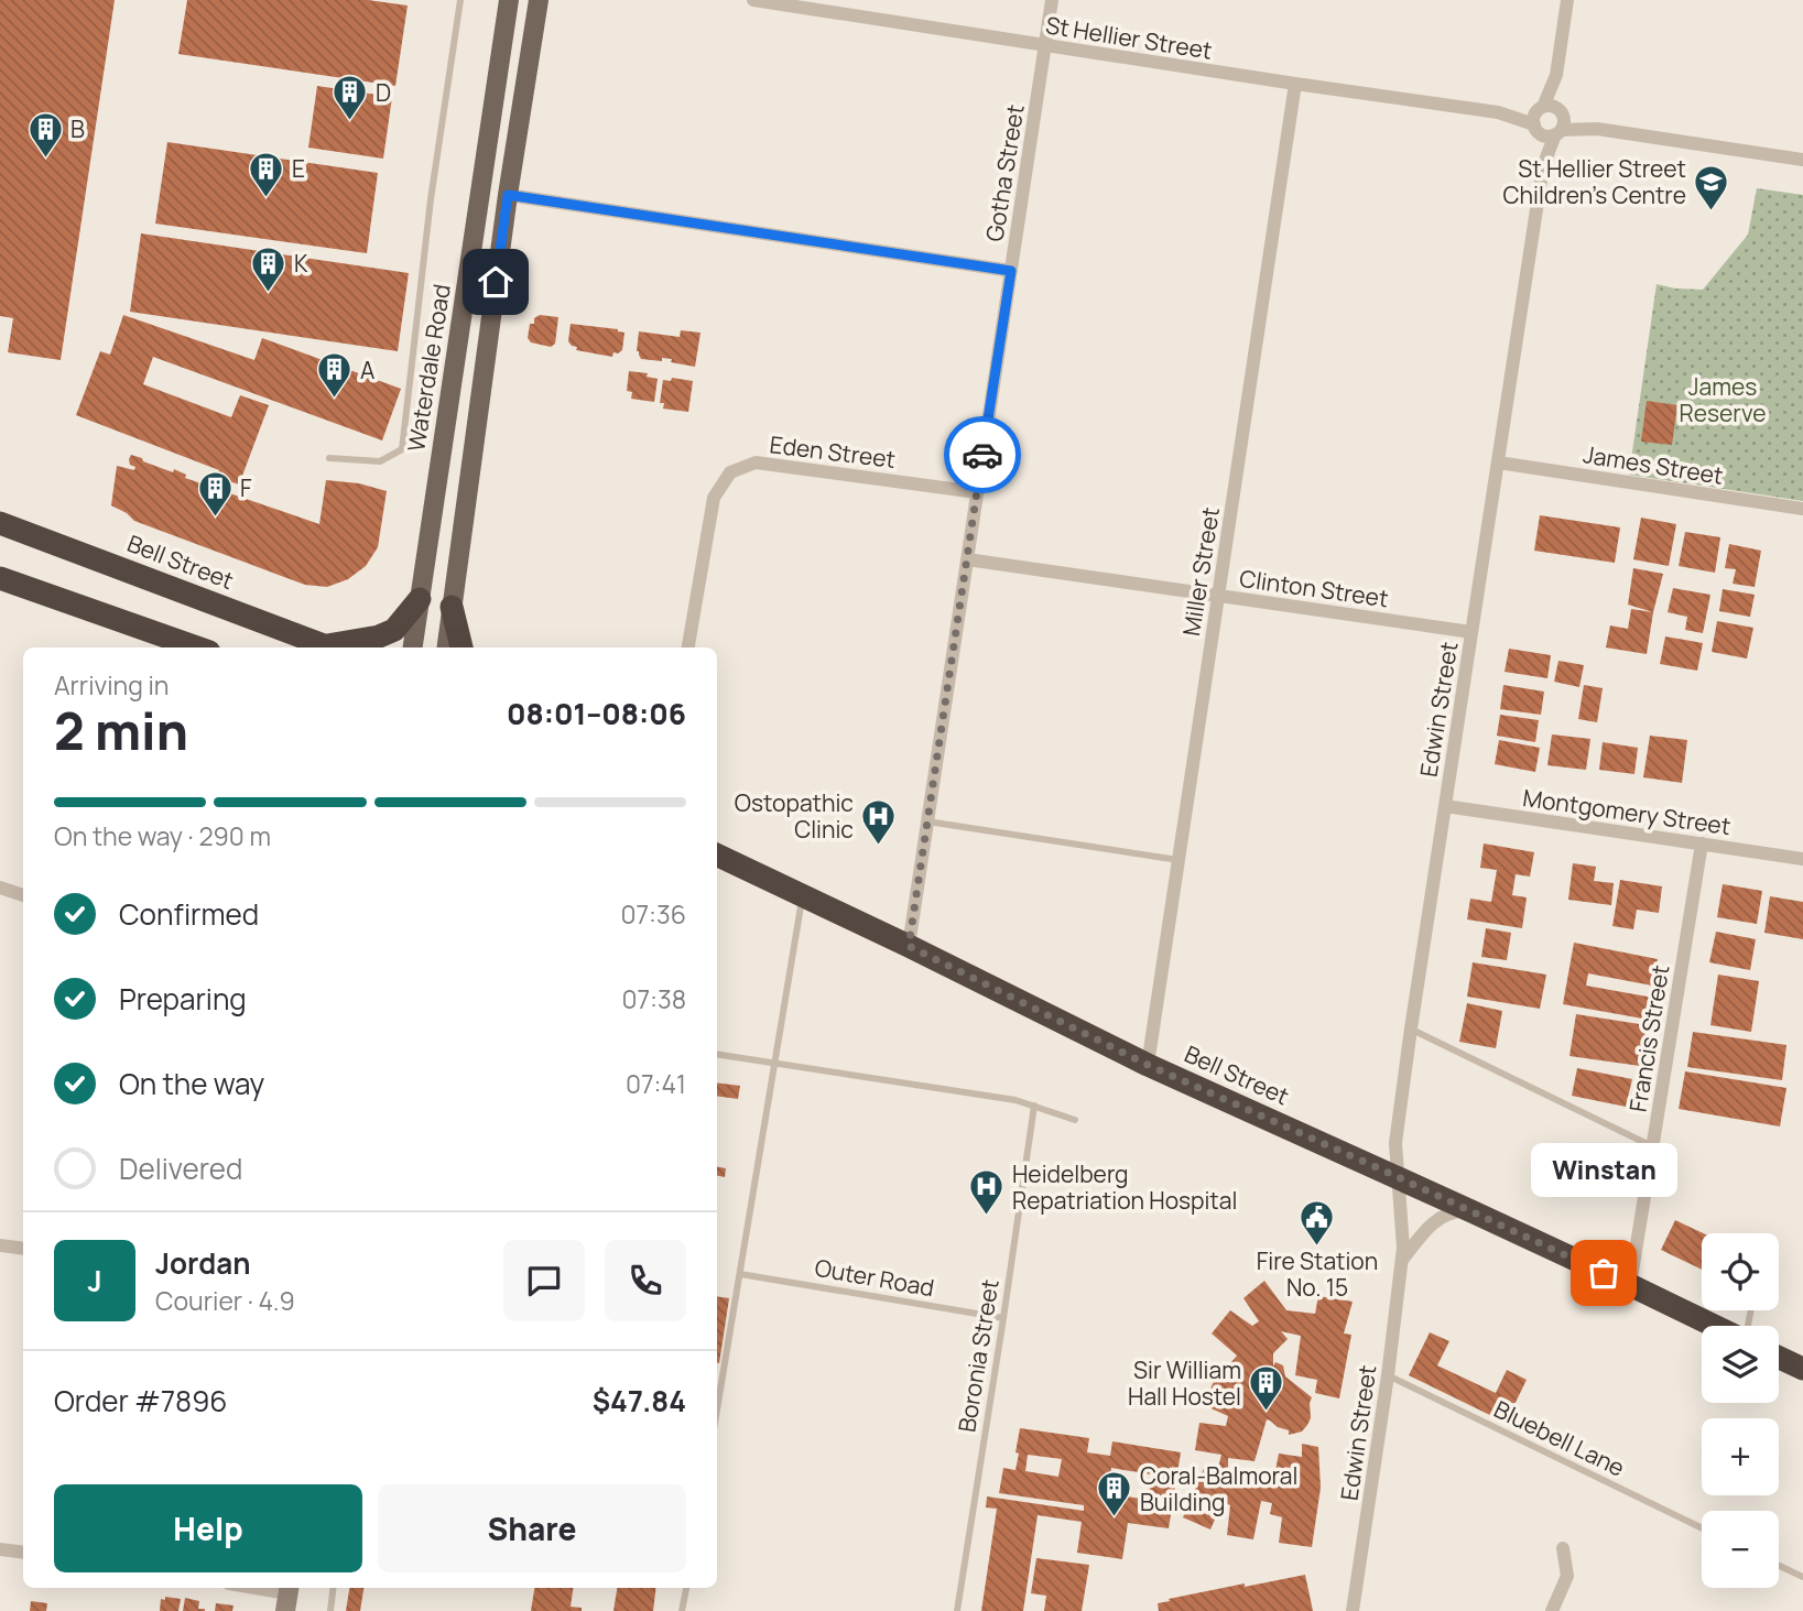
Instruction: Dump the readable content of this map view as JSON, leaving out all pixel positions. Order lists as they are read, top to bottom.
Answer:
{
  "streets": {
    "highway": ["Bell Street"],
    "main road": ["Waterdale Road"],
    "street": [
      "St Hellier Street",
      "Gotha Street",
      "Eden Street",
      "James Street",
      "Miller Street",
      "Clinton Street",
      "Edwin Street",
      "Montgomery Street",
      "Francis Street"
    ],
    "lane": ["Outer Road", "Boronia Street", "Bluebell Lane"]
  },
  "crossings": [
    ["St Hellier Street", "Gotha Street"],
    ["St Hellier Street", "Miller Street"],
    ["St Hellier Street", "Edwin Street"],
    ["Gotha Street", "Eden Street"],
    ["Gotha Street", "Bell Street"],
    ["Gotha Street", "Clinton Street"],
    ["James Street", "Edwin Street"],
    ["Bell Street", "Miller Street"],
    ["Bell Street", "Edwin Street"],
    ["Bell Street", "Francis Street"],
    ["Miller Street", "Clinton Street"],
    ["Clinton Street", "Edwin Street"],
    ["Edwin Street", "Montgomery Street"],
    ["Edwin Street", "Bluebell Lane"],
    ["Montgomery Street", "Francis Street"],
    ["Outer Road", "Boronia Street"]
  ],
  "parks": ["James Reserve"],
  "places": {
    "building": [
      "D",
      "B",
      "E",
      "K",
      "A",
      "F",
      "Sir William Hall Hostel",
      "Coral-Balmoral Building"
    ],
    "school or university": ["St Hellier Street Children's Centre"],
    "hospital": ["Ostopathic Clinic", "Heidelberg Repatriation Hospital"],
    "public building": ["Fire Station No. 15"],
    "other": ["Winstan"]
  },
  "page": {
    "heading": ["2 min", "Arriving in", "08:01–08:06"],
    "panel": [
      "Jordan",
      "Courier · 4.9",
      "Order #7896",
      "$47.84"
    ],
    "bar": "On the way · 290 m",
    "list": [
      ["Confirmed", "07:36"],
      ["Preparing", "07:38"],
      ["On the way", "07:41"],
      "Delivered"
    ],
    "bubble": "Winstan",
    "map_buttons": ["+", "−"],
    "round": "J",
    "buttons": ["Help", "Share"]
  }
}
